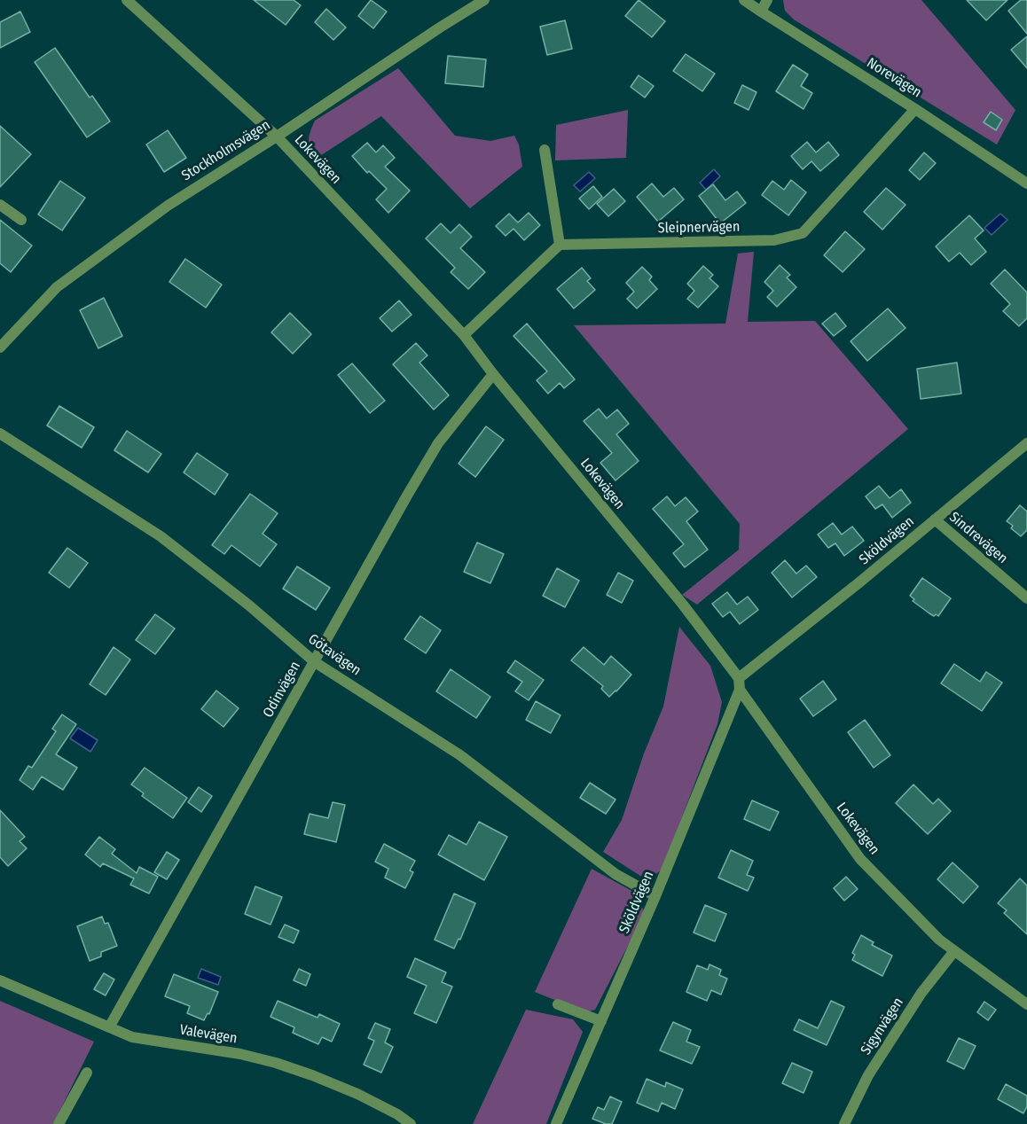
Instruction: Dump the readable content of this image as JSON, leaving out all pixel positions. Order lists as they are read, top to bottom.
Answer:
{
  "streets": {
    "street": [
      "Norevägen",
      "Stockholmsvägen",
      "Lokevägen",
      "Sleipnervägen",
      "Sindrevägen",
      "Sköldvägen",
      "Götavägen",
      "Odinvägen",
      "Sigynvägen",
      "Valevägen"
    ]
  },
  "crossings": [
    ["Norevägen", "Sleipnervägen"],
    ["Stockholmsvägen", "Lokevägen"],
    ["Lokevägen", "Sköldvägen"],
    ["Lokevägen", "Odinvägen"],
    ["Lokevägen", "Sigynvägen"],
    ["Sindrevägen", "Sköldvägen"],
    ["Sköldvägen", "Götavägen"],
    ["Götavägen", "Odinvägen"],
    ["Odinvägen", "Valevägen"]
  ]
}
